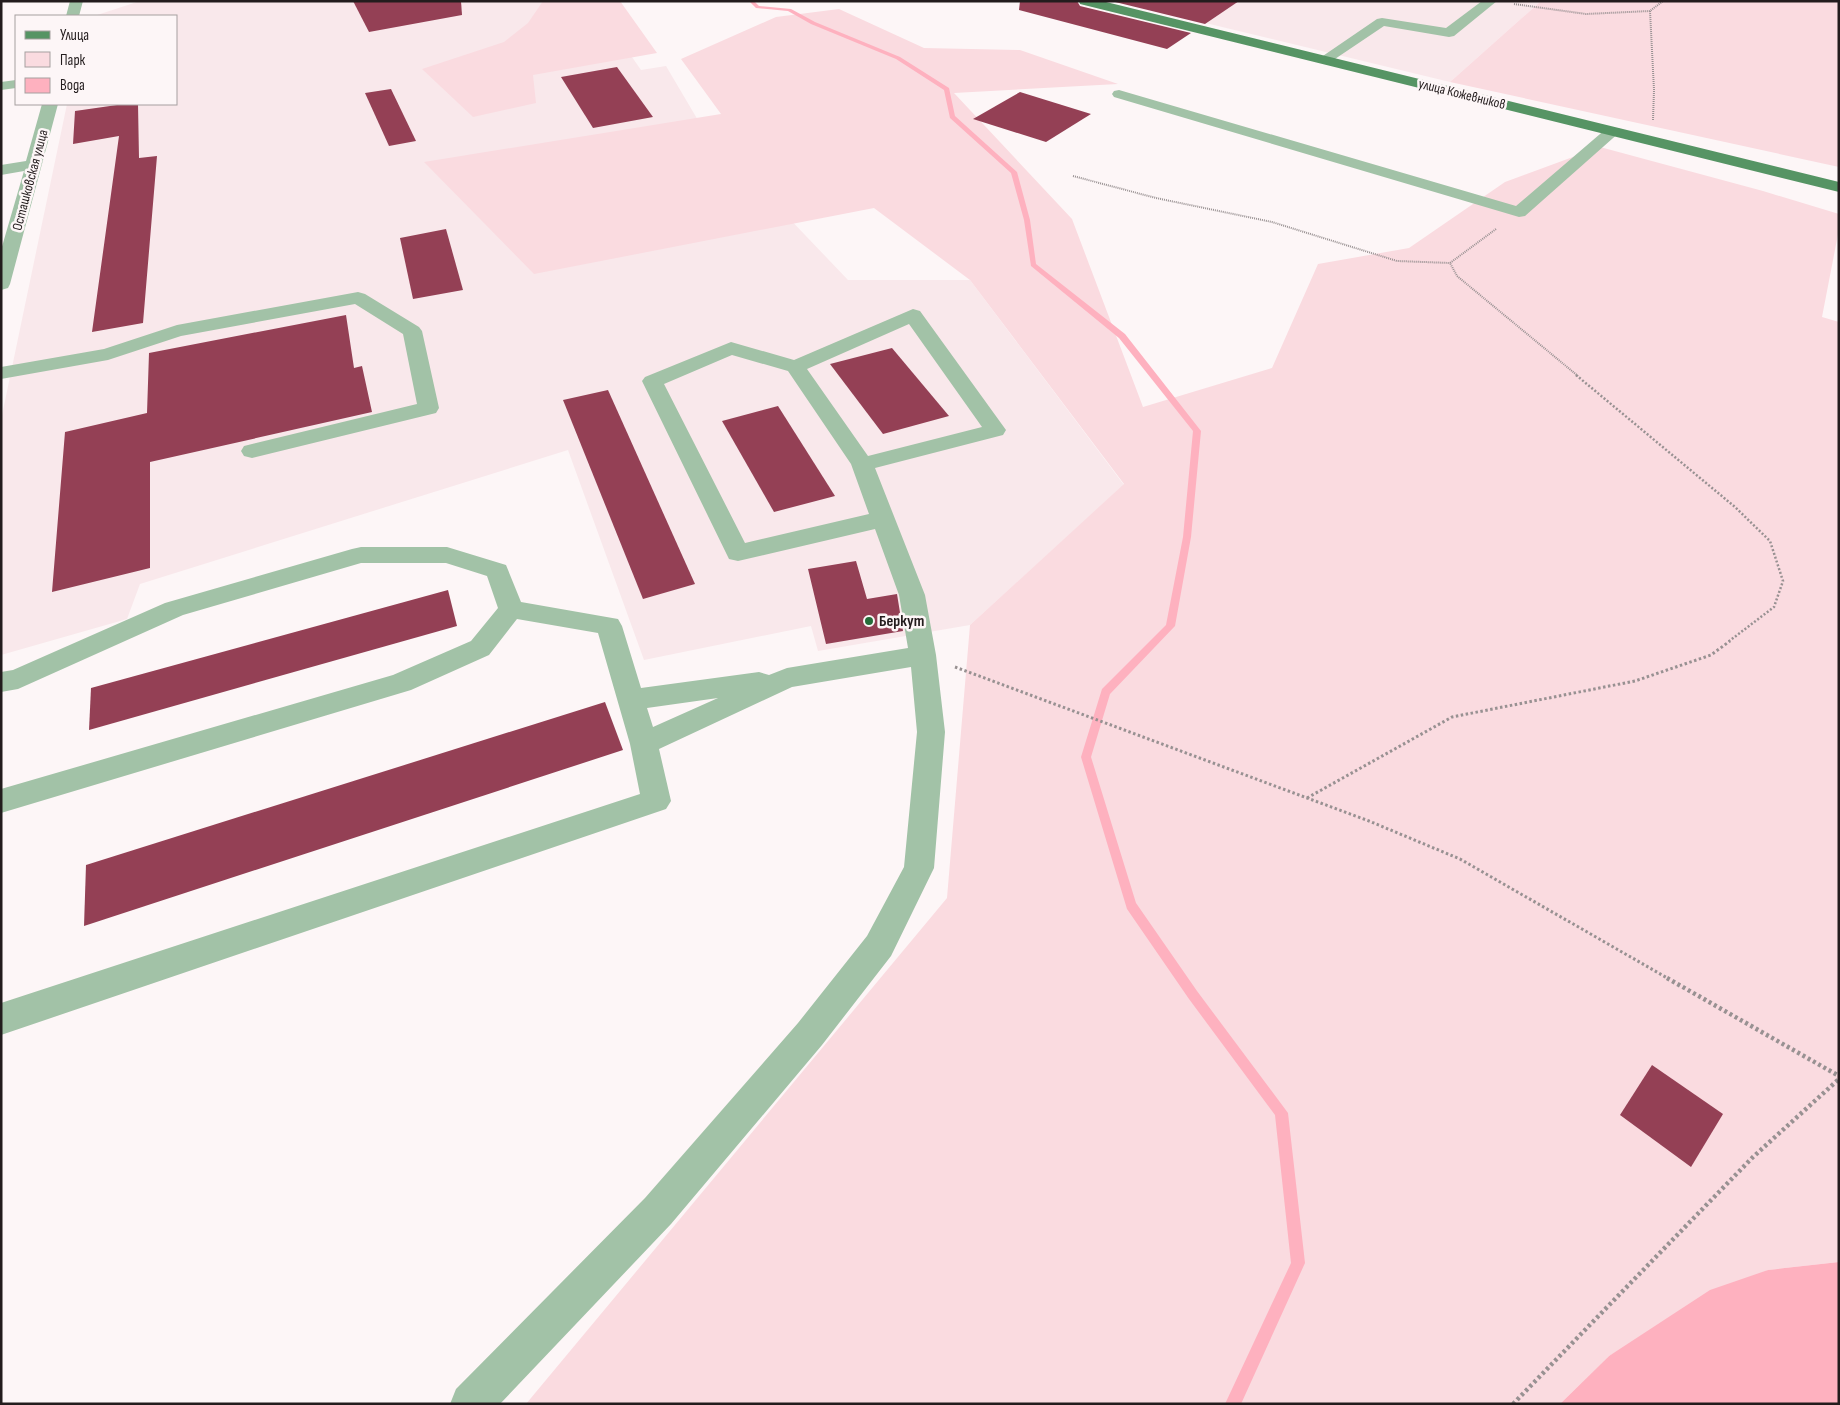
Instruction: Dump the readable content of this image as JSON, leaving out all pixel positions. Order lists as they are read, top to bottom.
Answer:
{
  "streets": {
    "main road": ["улица Кожевников"],
    "street": ["Осташковская улица"]
  },
  "places": ["Беркут"],
  "legend": ["Улица", "Парк", "Вода"]
}
